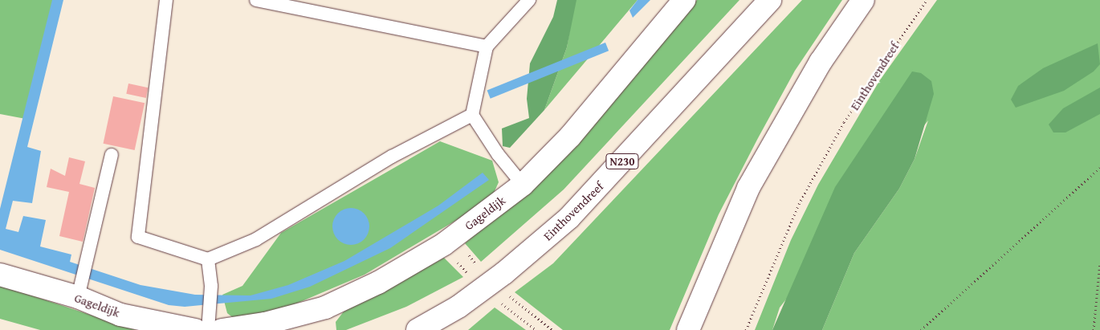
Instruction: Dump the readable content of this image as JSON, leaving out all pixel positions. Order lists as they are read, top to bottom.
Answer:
{
  "streets": {
    "main road": ["Einthovendreef", "N230", "Gageldijk"]
  }
}
